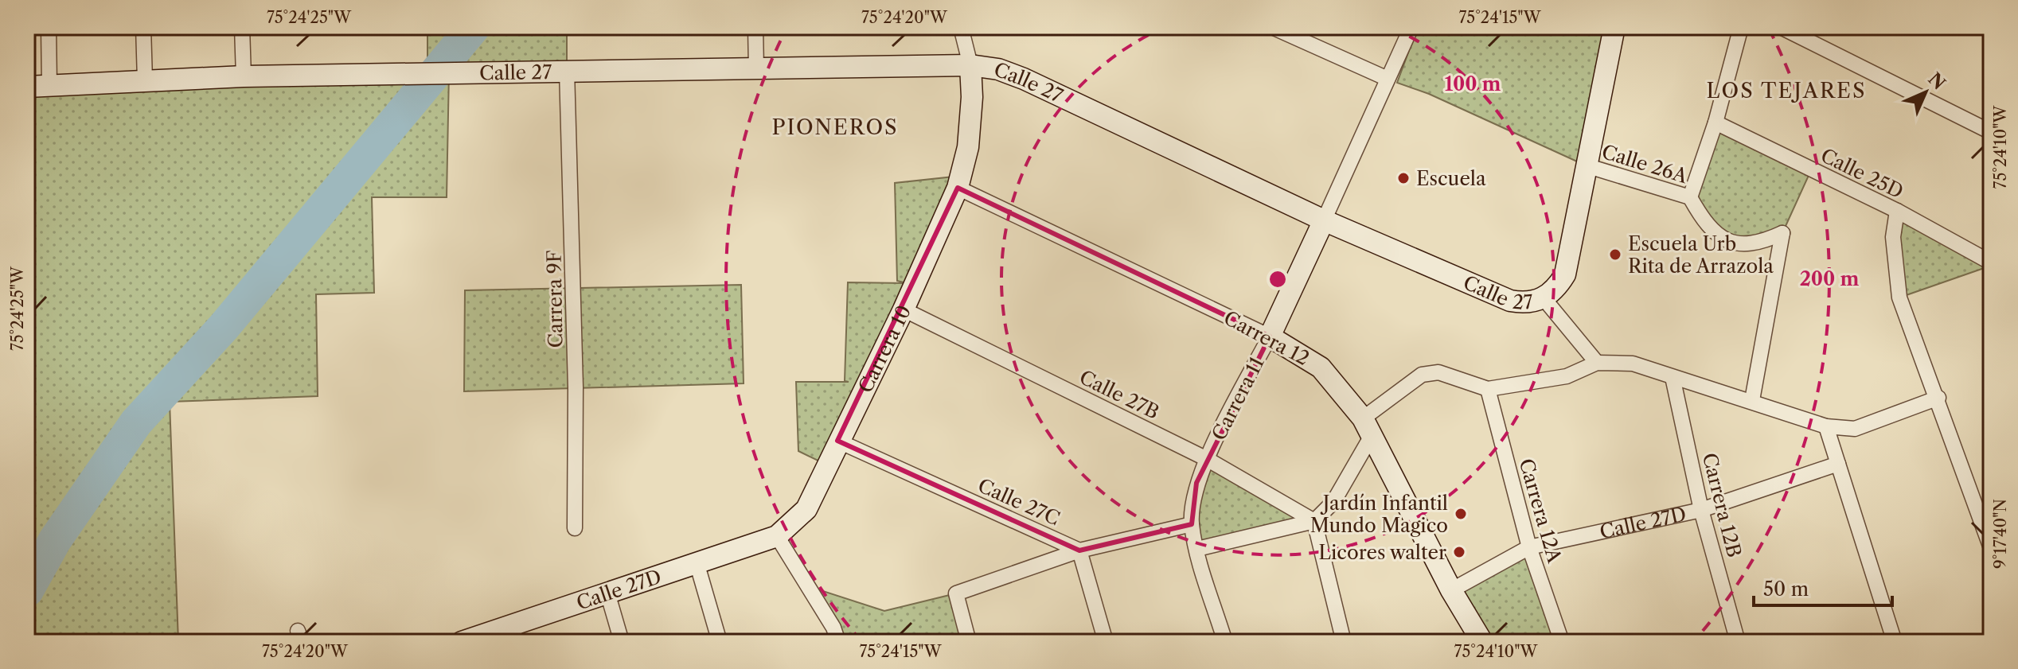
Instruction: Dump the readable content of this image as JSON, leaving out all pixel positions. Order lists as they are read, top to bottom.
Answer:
{
  "streets": {
    "street": [
      "Calle 27",
      "Calle 26A",
      "Calle 25D",
      "Carrera 9F",
      "Carrera 12",
      "Carrera 10",
      "Calle 27B",
      "Carrera 11",
      "Calle 27C",
      "Carrera 12B",
      "Carrera 12A",
      "Calle 27D"
    ]
  },
  "crossings": [
    ["Calle 27", "Carrera 9F"],
    ["Calle 27", "Carrera 10"],
    ["Calle 27", "Carrera 11"],
    ["Carrera 12", "Carrera 10"],
    ["Carrera 12", "Carrera 11"],
    ["Carrera 12", "Calle 27D"],
    ["Carrera 10", "Calle 27B"],
    ["Carrera 10", "Calle 27C"],
    ["Carrera 10", "Calle 27D"],
    ["Calle 27B", "Carrera 11"],
    ["Carrera 12B", "Calle 27D"],
    ["Carrera 12A", "Calle 27D"]
  ],
  "districts": ["LOS TEJARES", "PIONEROS"],
  "places": [
    "Escuela",
    "Escuela Urb Rita de Arrazola",
    "Jardín Infantil Mundo Magico",
    "Licores walter"
  ],
  "scale_bar": "50 m",
  "north": "top right",
  "coordinates": [
    "75°24'25\"W",
    "75°24'20\"W",
    "75°24'15\"W",
    "75°24'10\"W",
    "9°17'40\"N"
  ],
  "rings": ["100 m", "200 m"]
}
